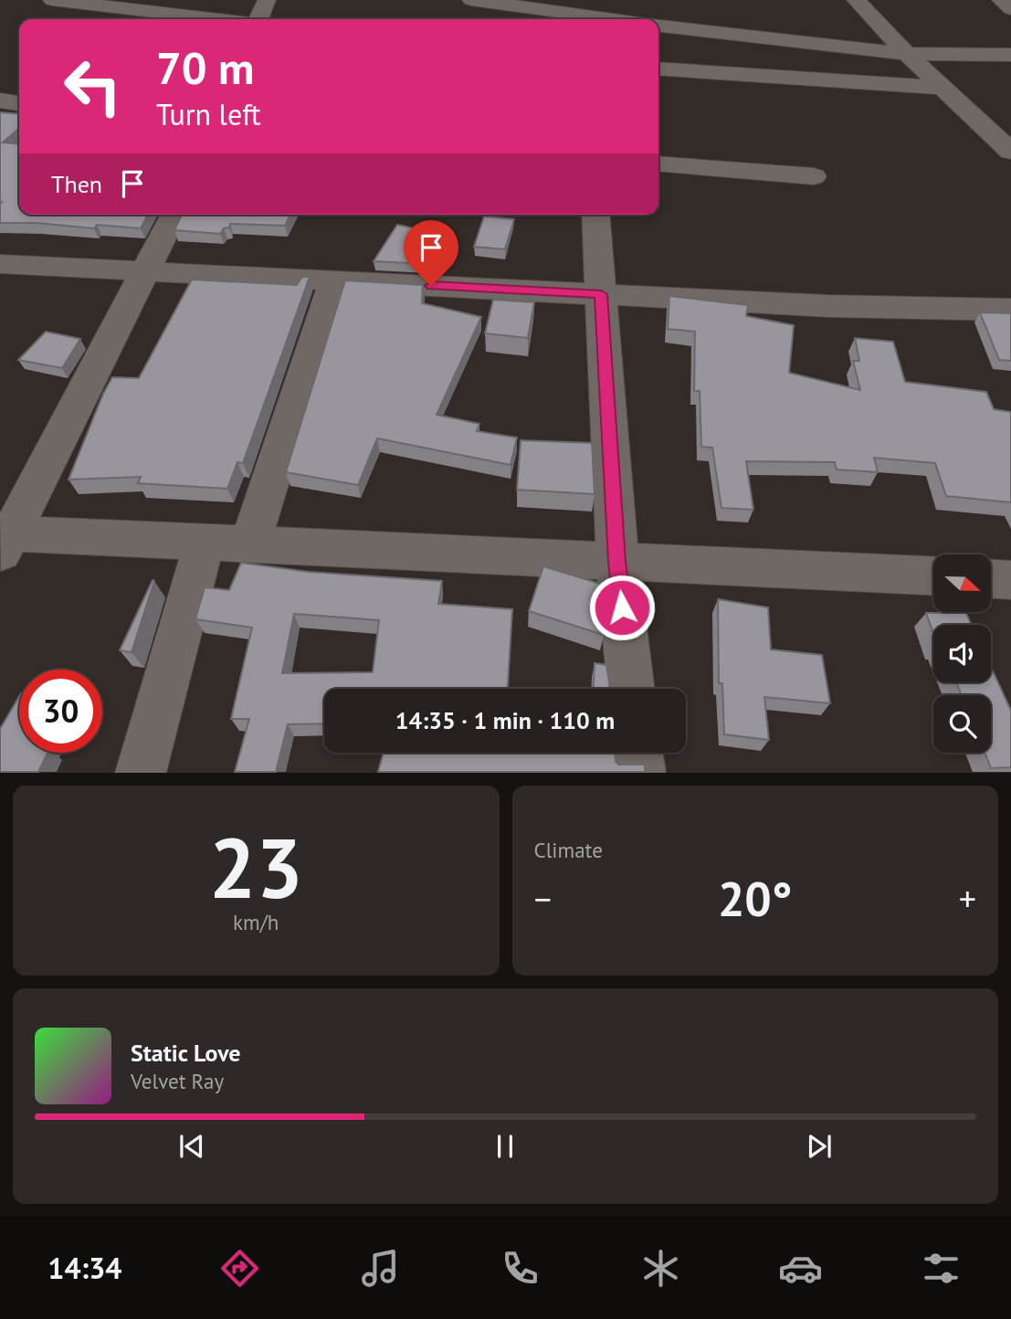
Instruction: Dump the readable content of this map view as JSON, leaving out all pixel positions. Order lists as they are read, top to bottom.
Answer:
{
  "north": "right",
  "page": {
    "turn": ["70 m", "Turn left"],
    "then": "Then",
    "limit": "30",
    "trip": "14:35 · 1 min · 110 m",
    "tile": [
      ["23", "km/h"],
      "Climate"
    ],
    "heat": ["−", "20°", "+"],
    "song": ["Static Love", "Velvet Ray"],
    "tabs": "14:34"
  }
}
